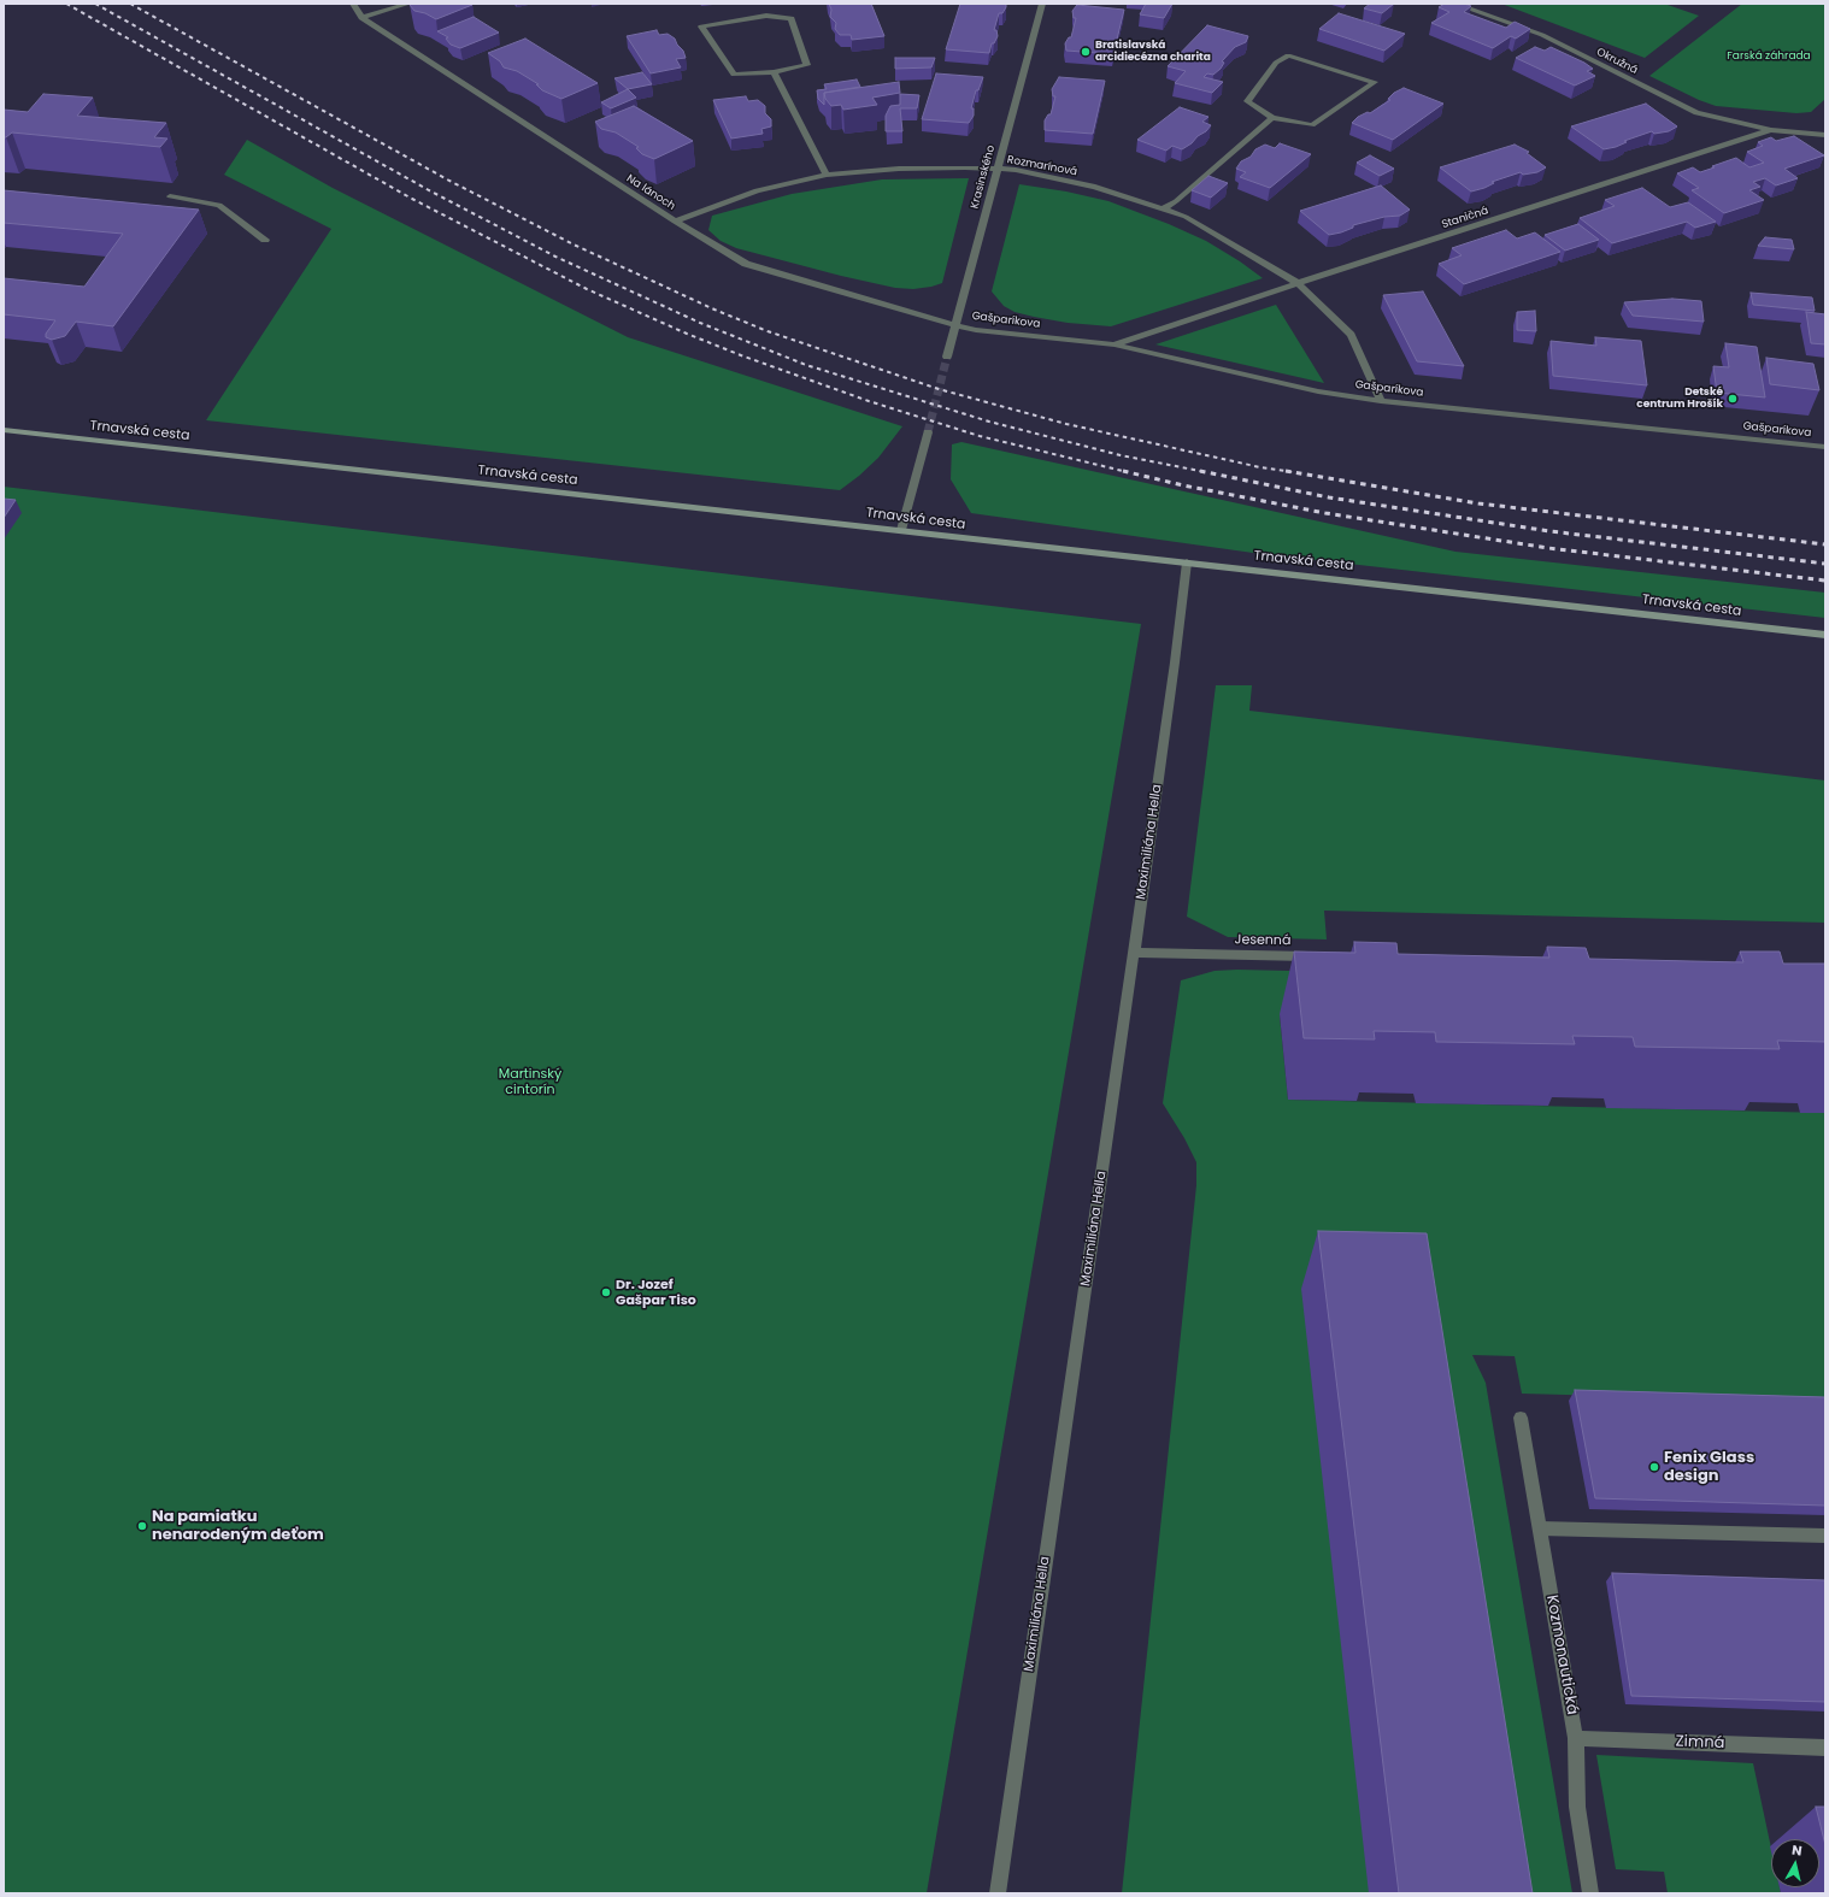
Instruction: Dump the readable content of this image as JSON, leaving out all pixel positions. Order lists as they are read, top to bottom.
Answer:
{
  "streets": {
    "main road": ["Trnavská cesta"],
    "street": [
      "Okružná",
      "Rozmarínová",
      "Krasinského",
      "Na lánoch",
      "Staničná",
      "Gašparíkova",
      "Maximiliána Hella",
      "Jesenná",
      "Kozmonautická",
      "Zimná"
    ]
  },
  "crossings": [
    ["Okružná", "Staničná"],
    ["Rozmarínová", "Krasinského"],
    ["Rozmarínová", "Na lánoch"],
    ["Rozmarínová", "Staničná"],
    ["Rozmarínová", "Gašparíkova"],
    ["Krasinského", "Na lánoch"],
    ["Krasinského", "Gašparíkova"],
    ["Na lánoch", "Gašparíkova"],
    ["Staničná", "Gašparíkova"],
    ["Trnavská cesta", "Maximiliána Hella"],
    ["Maximiliána Hella", "Jesenná"],
    ["Kozmonautická", "Zimná"]
  ],
  "parks": ["Farská záhrada", "Martinský cintorín"],
  "places": [
    "Bratislavská arcidiecézna charita",
    "Detské centrum Hrošík",
    "Dr. Jozef Gašpar Tiso",
    "Fenix Glass design",
    "Na pamiatku nenarodeným deťom"
  ],
  "north": "top"
}
